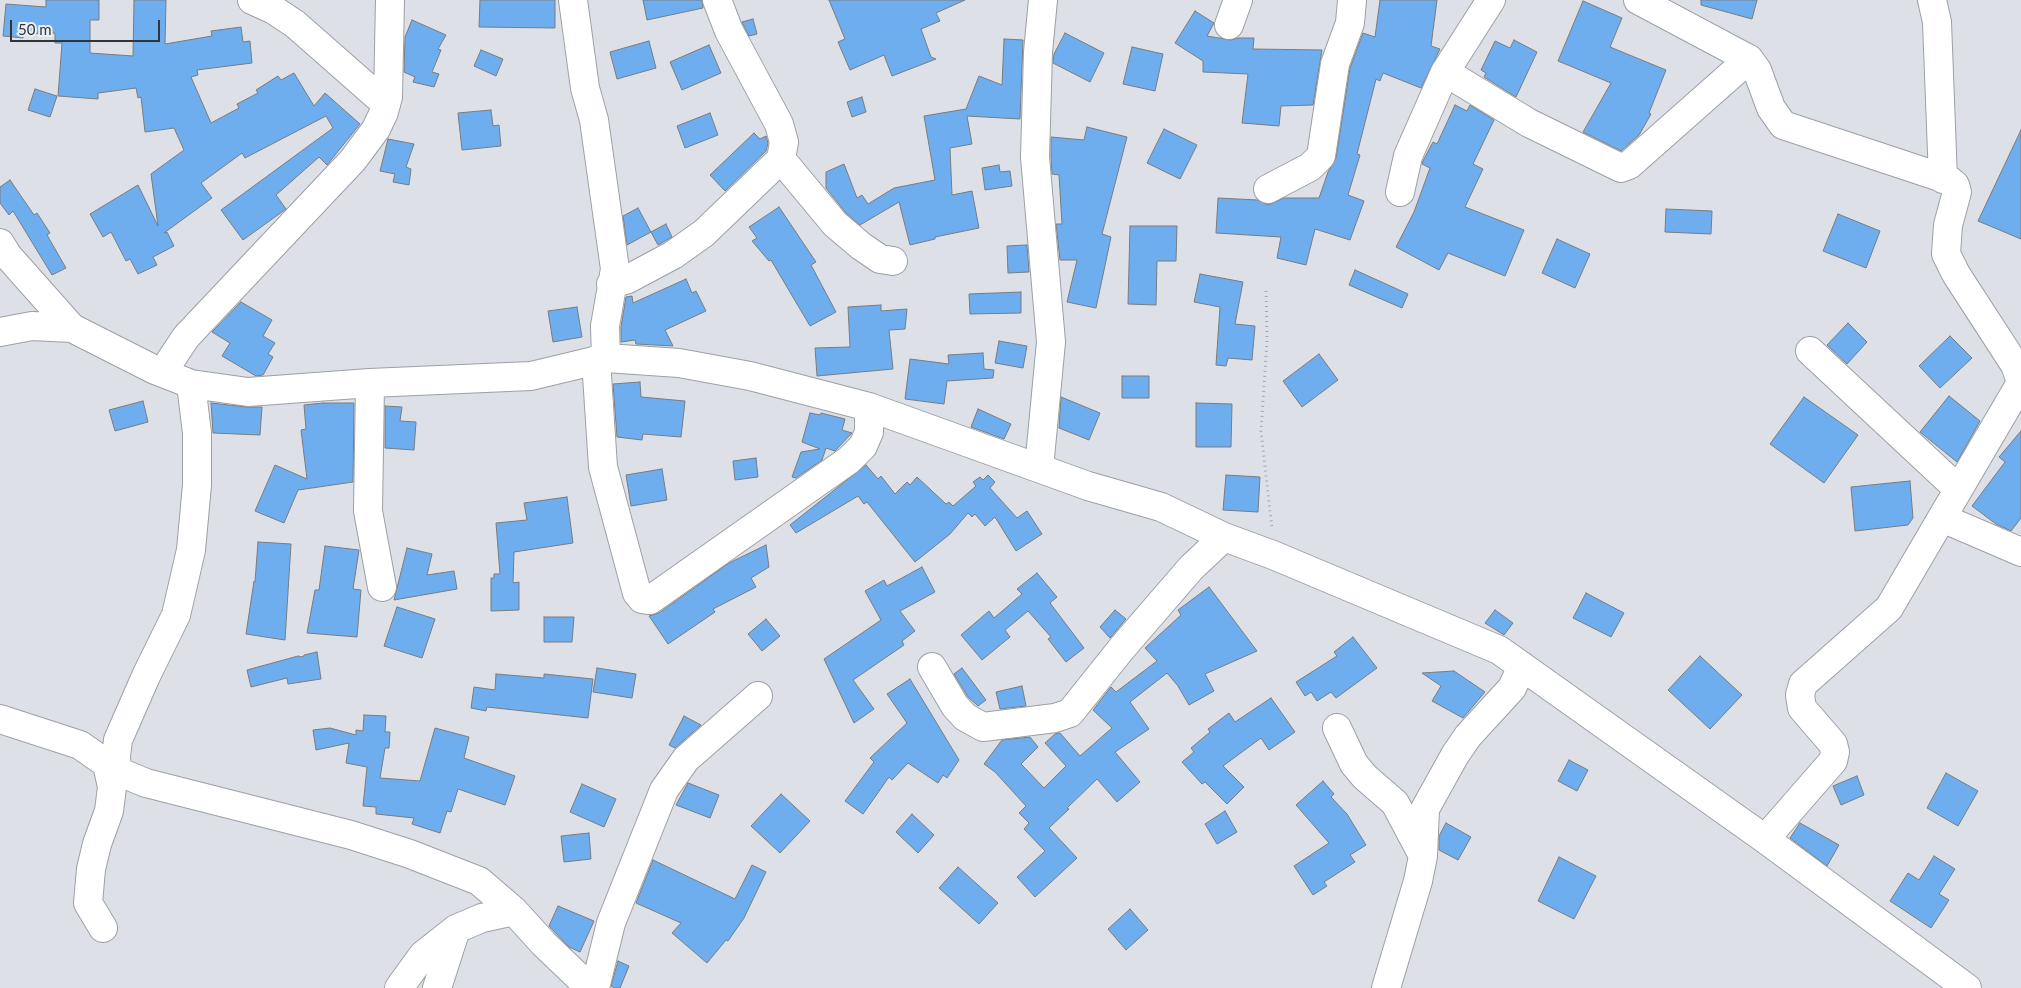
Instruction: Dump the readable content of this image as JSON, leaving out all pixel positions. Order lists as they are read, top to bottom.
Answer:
{
  "scale_bar": "50 m"
}
